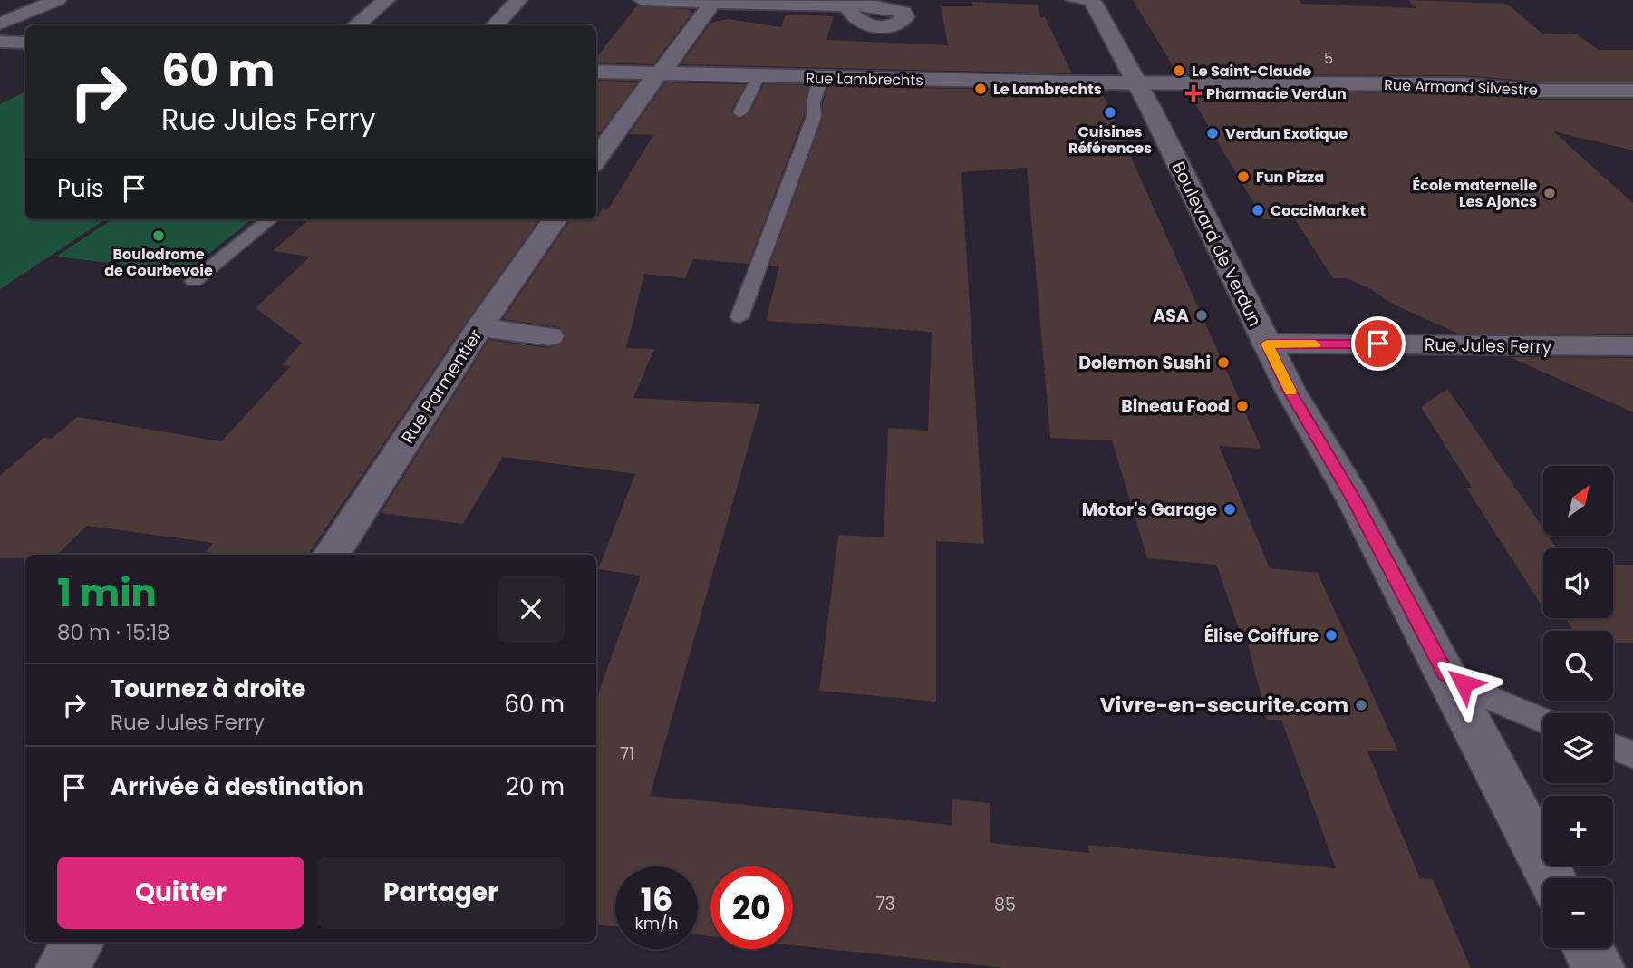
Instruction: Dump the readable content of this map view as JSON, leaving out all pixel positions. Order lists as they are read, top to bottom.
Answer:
{
  "streets": {
    "street": [
      "Rue Lambrechts",
      "Rue Armand Silvestre",
      "Boulevard de Verdun",
      "Rue Jules Ferry",
      "Rue Parmentier"
    ]
  },
  "crossings": [
    ["Rue Lambrechts", "Rue Armand Silvestre"],
    ["Rue Lambrechts", "Boulevard de Verdun"],
    ["Rue Armand Silvestre", "Boulevard de Verdun"],
    ["Boulevard de Verdun", "Rue Jules Ferry"]
  ],
  "places": {
    "other": [
      "Le Saint-Claude",
      "Le Lambrechts",
      "Cuisines Références",
      "Verdun Exotique",
      "Fun Pizza",
      "École maternelle Les Ajoncs",
      "CocciMarket",
      "Boulodrome de Courbevoie",
      "ASA",
      "Dolemon Sushi",
      "Bineau Food",
      "Motor's Garage",
      "Élise Coiffure",
      "Vivre-en-securite.com"
    ],
    "health": ["Pharmacie Verdun"]
  },
  "house_numbers": [
    "5",
    "71",
    "73",
    "85"
  ],
  "north": "top right",
  "page": {
    "turn": ["60 m", "Rue Jules Ferry"],
    "then": "Puis",
    "map_buttons": ["+", "−"],
    "heading": ["1 min", "80 m · 15:18"],
    "list": [
      {
        "name": "Tournez à droite",
        "note": "Rue Jules Ferry",
        "value": "60 m"
      },
      {
        "name": "Arrivée à destination",
        "value": "20 m"
      }
    ],
    "buttons": ["Quitter", "Partager"],
    "speed": "16 km/h",
    "limit": "20"
  }
}
